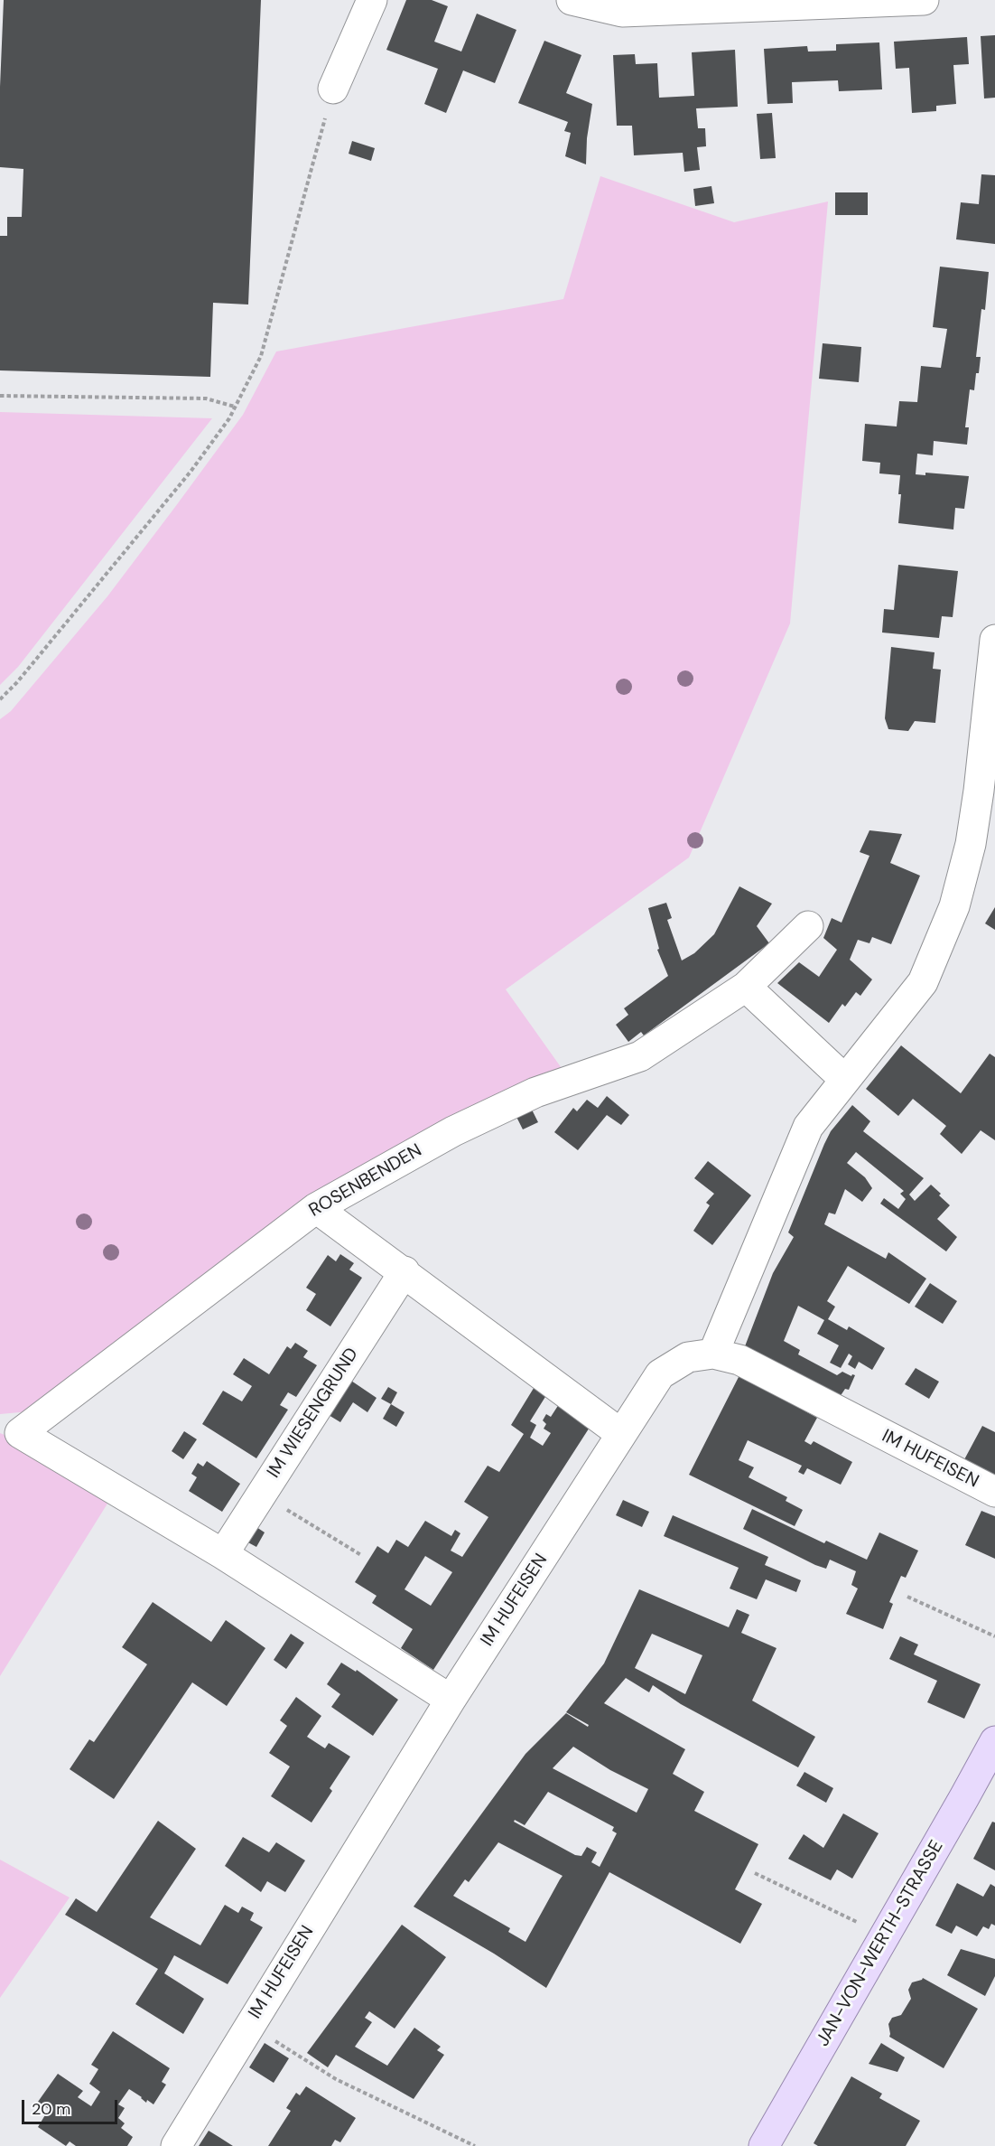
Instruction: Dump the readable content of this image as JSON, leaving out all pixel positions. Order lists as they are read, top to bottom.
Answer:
{
  "streets": {
    "main road": ["JAN-VON-WERTH-STRASSE"],
    "street": ["ROSENBENDEN", "IM WIESENGRUND", "IM HUFEISEN"]
  },
  "crossings": [
    ["ROSENBENDEN", "IM WIESENGRUND"]
  ],
  "scale_bar": "20 m"
}
